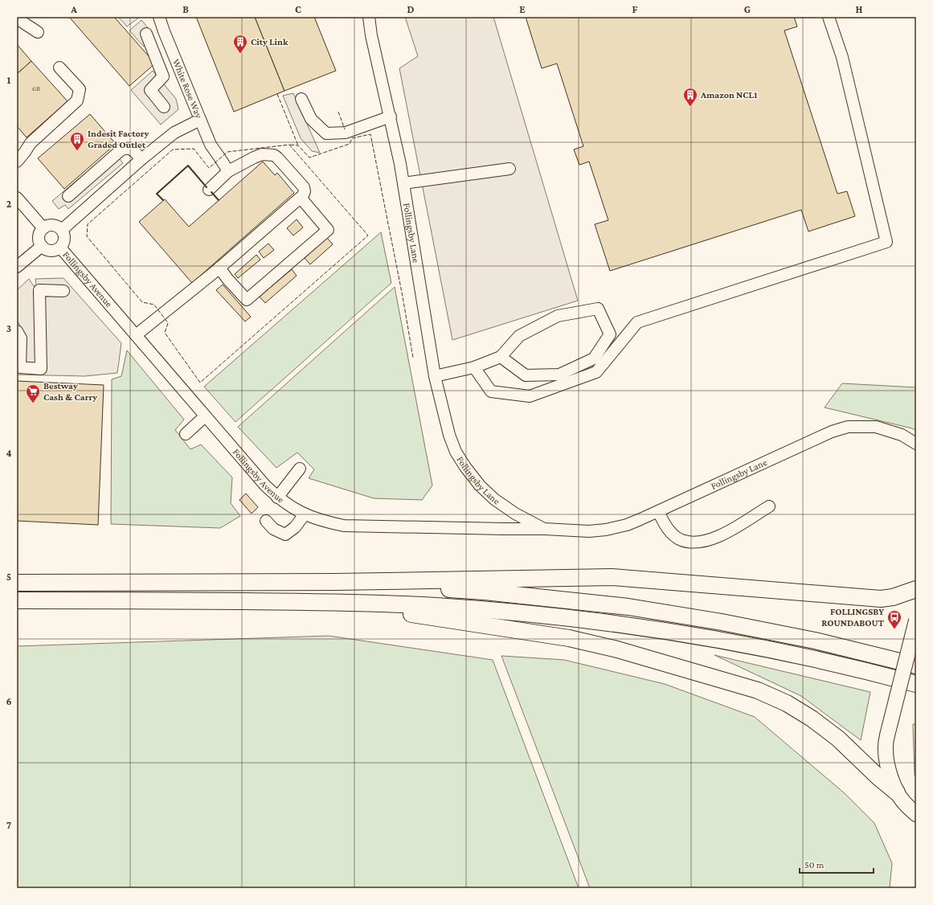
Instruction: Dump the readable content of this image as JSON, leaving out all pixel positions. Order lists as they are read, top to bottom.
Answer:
{
  "streets": {
    "street": ["White Rose Way", "Follingsby Lane", "Follingsby Avenue"]
  },
  "crossings": [
    ["Follingsby Lane", "Follingsby Avenue"]
  ],
  "places": {
    "building": ["City Link", "Amazon NCL1", "Indesit Factory Graded Outlet"],
    "supermarket": ["Bestway Cash & Carry"],
    "bus stop": ["FOLLINGSBY ROUNDABOUT"]
  },
  "house_numbers": ["6B"],
  "scale_bar": "50 m",
  "grid": {
    "columns": [
      "A",
      "B",
      "C",
      "D",
      "E",
      "F",
      "G",
      "H"
    ],
    "rows": [
      "1",
      "2",
      "3",
      "4",
      "5",
      "6",
      "7"
    ]
  }
}
